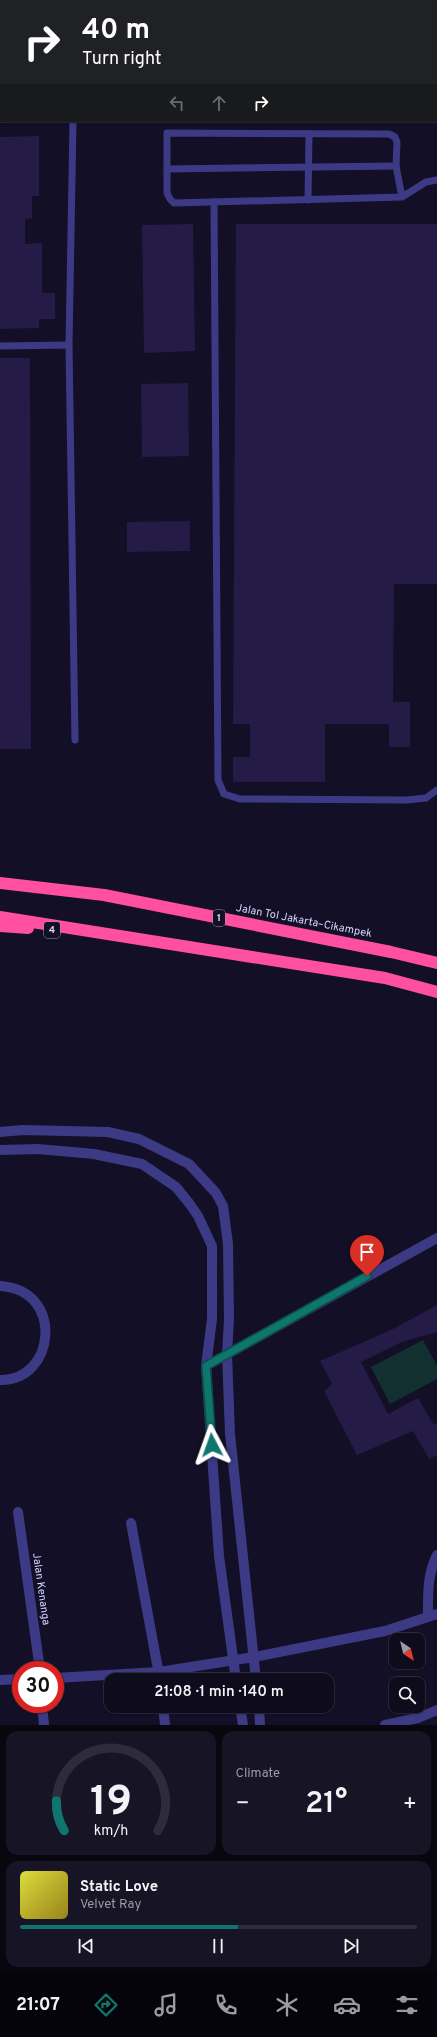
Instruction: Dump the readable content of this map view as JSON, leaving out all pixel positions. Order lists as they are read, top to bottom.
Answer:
{
  "streets": {
    "highway": ["1", "Jalan Tol Jakarta–Cikampek", "4"],
    "street": ["Jalan Kenanga"]
  },
  "north": "bottom right",
  "page": {
    "turn": ["40 m", "Turn right"],
    "limit": "30",
    "trip": "21:08 · 1 min · 140 m",
    "tile": "Climate",
    "heat": ["−", "21°", "+"],
    "song": ["Static Love", "Velvet Ray"],
    "tabs": "21:07",
    "gauge": ["19", "km/h"]
  }
}
